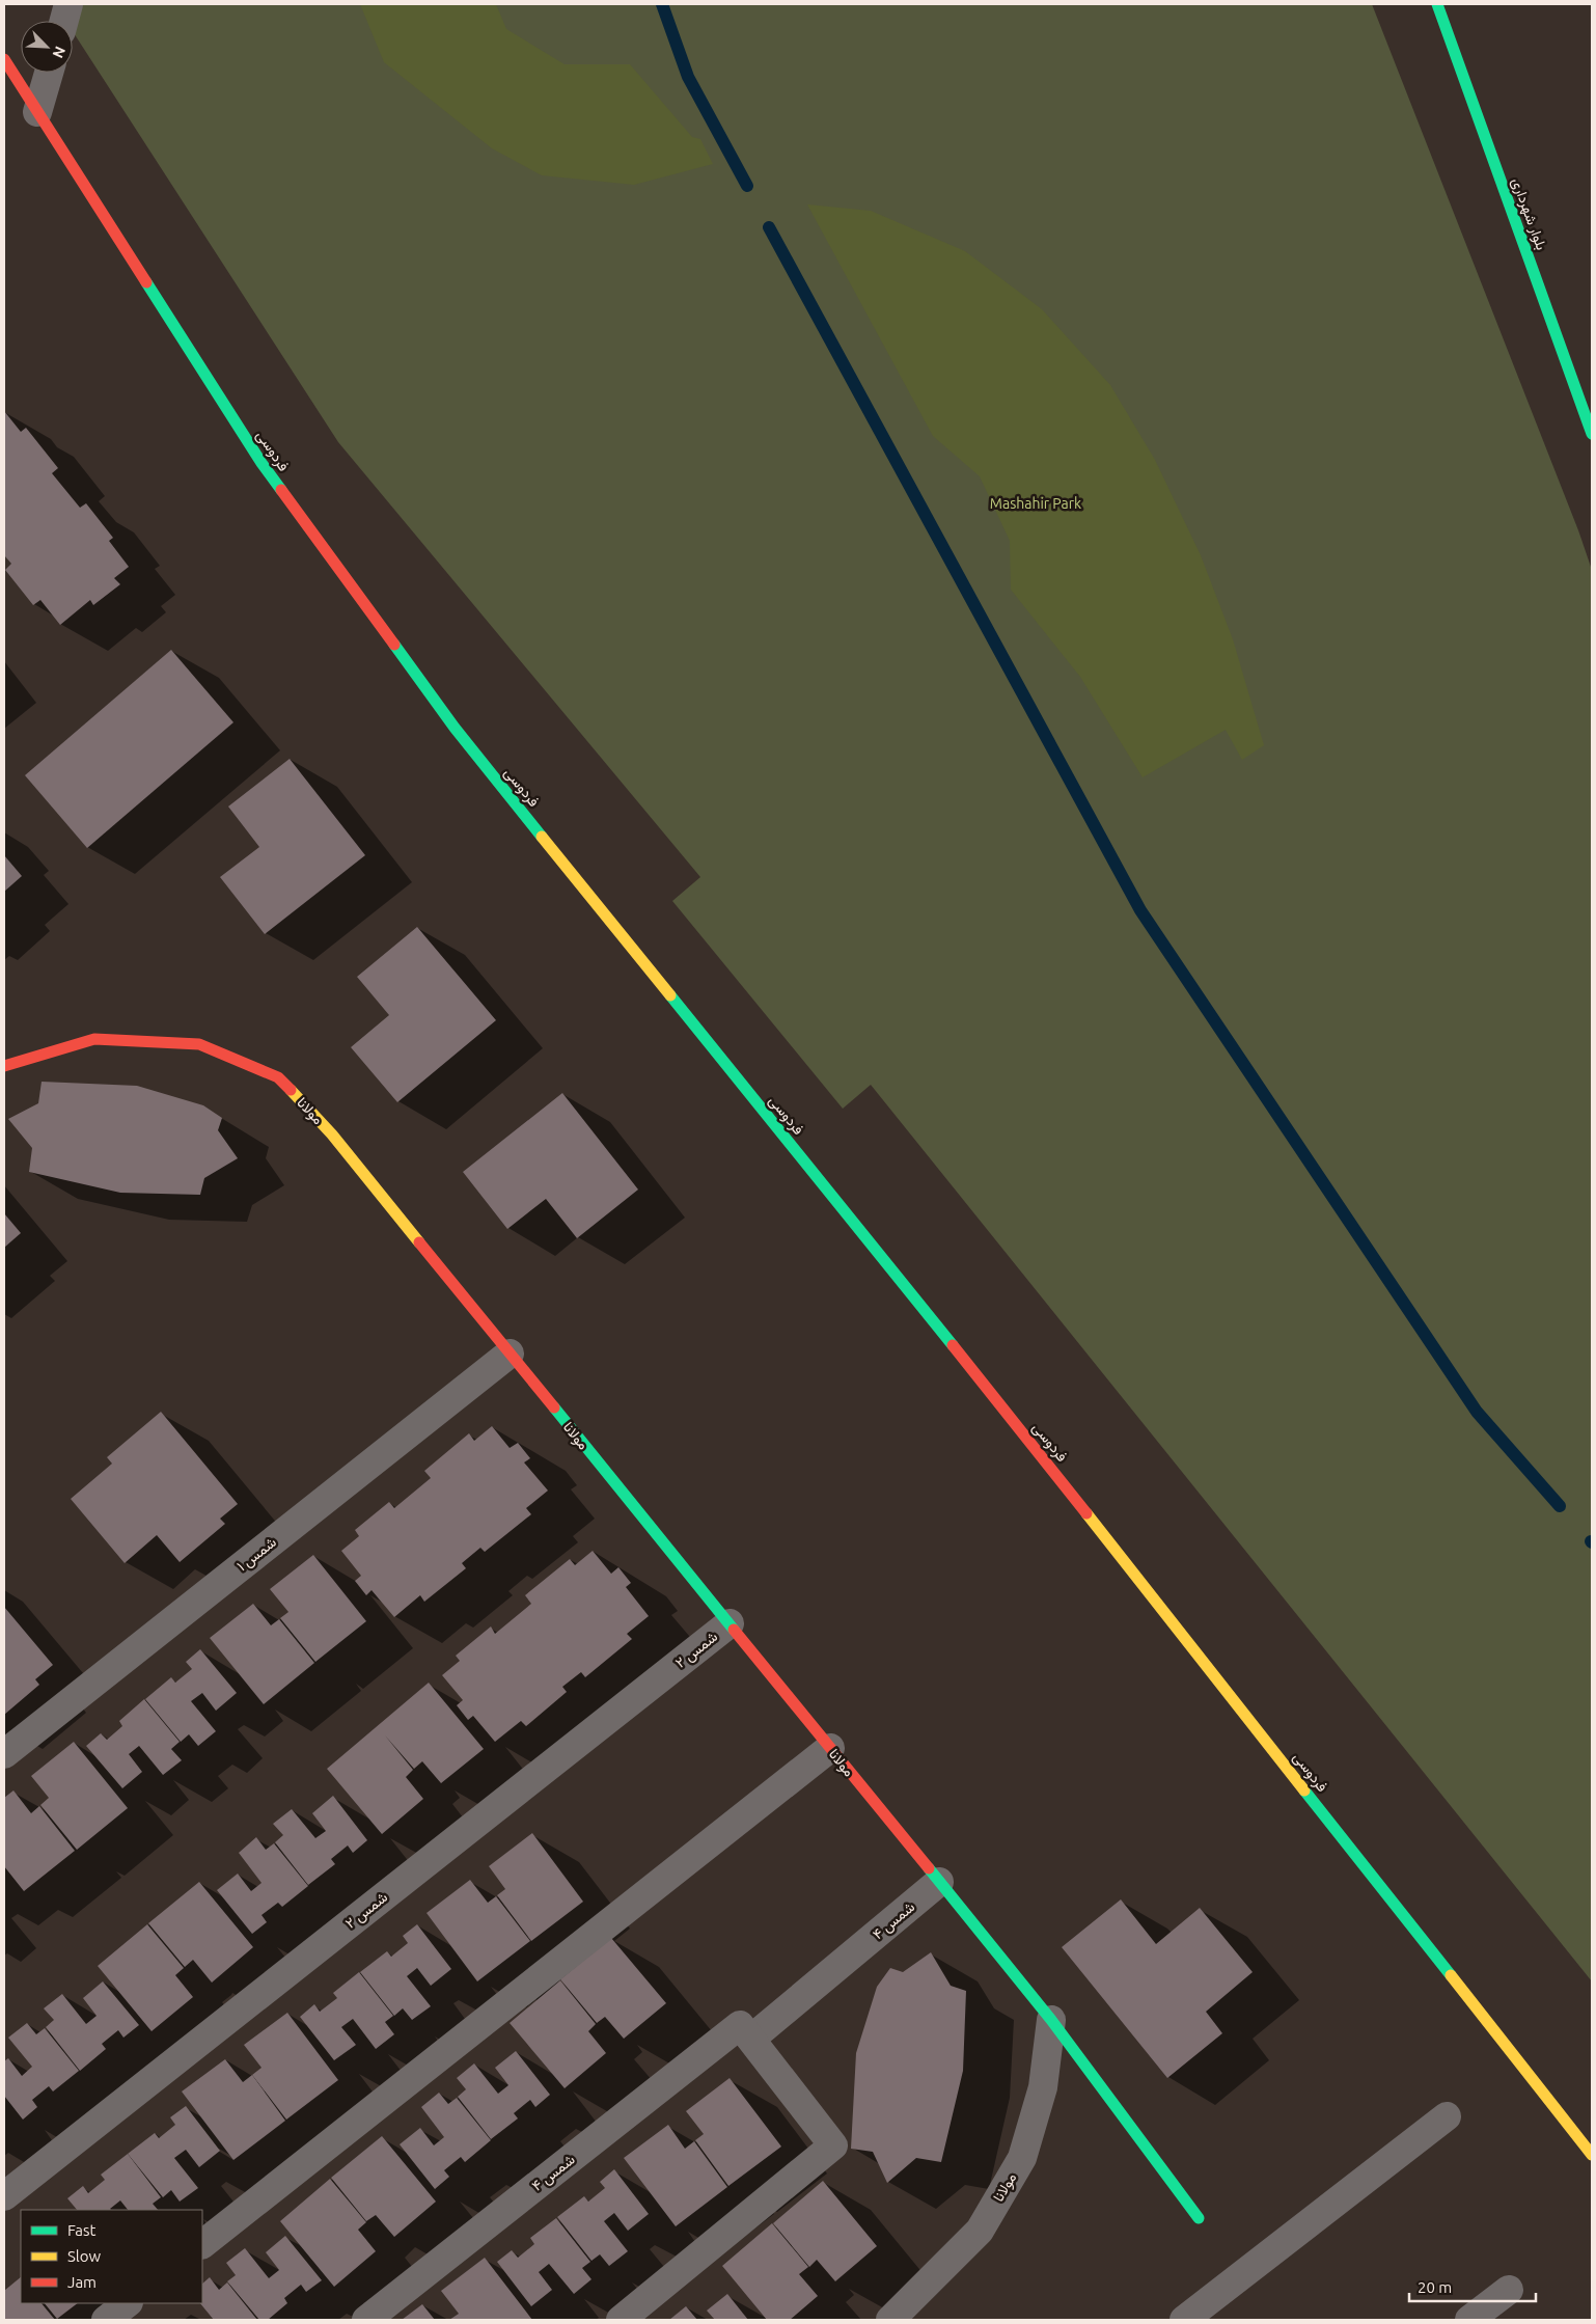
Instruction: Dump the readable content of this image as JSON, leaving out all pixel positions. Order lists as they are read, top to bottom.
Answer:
{
  "streets": {
    "main road": ["بلوار شهرداری", "فردوسی", "مولانا"],
    "street": ["شمس ۱", "شمس ۲", "شمس ۴"]
  },
  "crossings": [
    ["مولانا", "شمس ۱"],
    ["مولانا", "شمس ۲"],
    ["مولانا", "شمس ۴"]
  ],
  "parks": ["Mashahir Park"],
  "legend": ["Fast", "Slow", "Jam"],
  "scale_bar": "20 m",
  "north": "bottom right"
}
